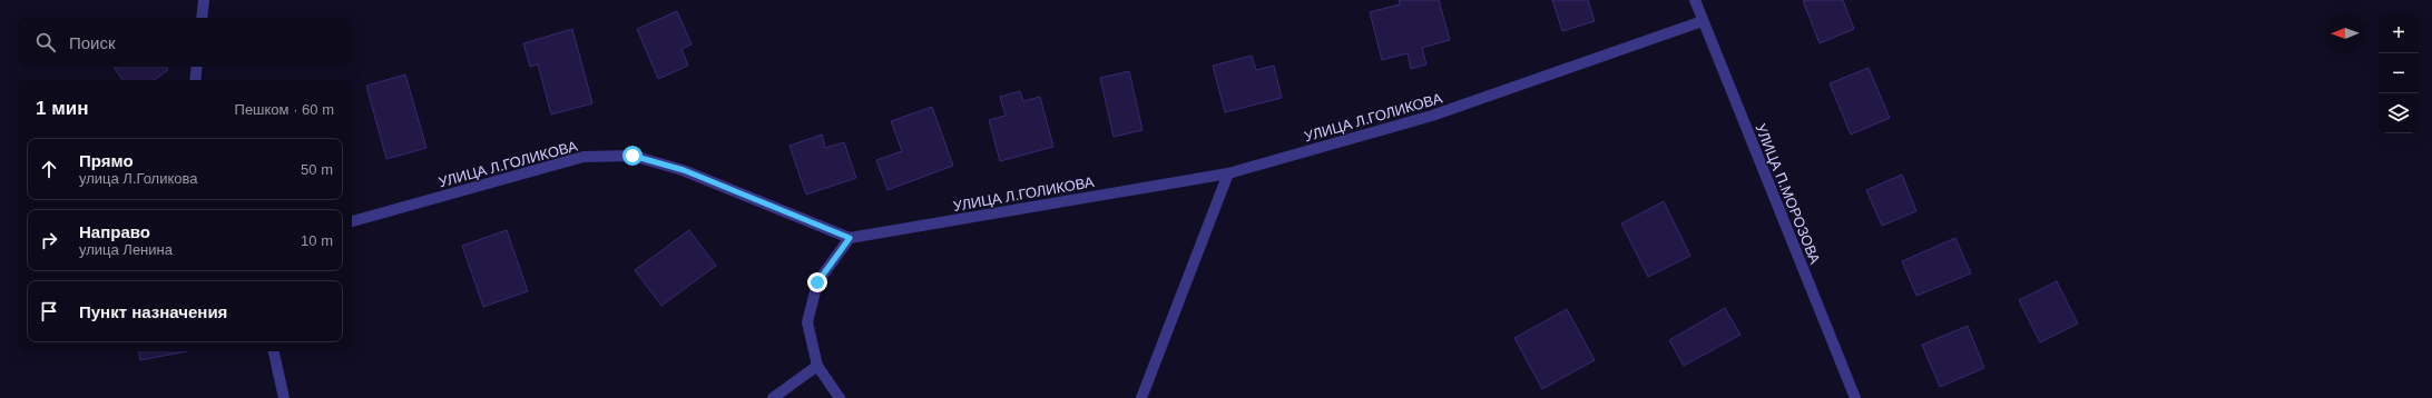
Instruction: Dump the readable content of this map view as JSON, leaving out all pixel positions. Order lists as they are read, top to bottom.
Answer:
{
  "streets": {
    "street": ["УЛИЦА Л.ГОЛИКОВА", "УЛИЦА П.МОРОЗОВА"]
  },
  "crossings": [
    ["УЛИЦА Л.ГОЛИКОВА", "УЛИЦА П.МОРОЗОВА"]
  ],
  "north": "left",
  "page": {
    "map_buttons": ["+", "−"],
    "search": "Поиск",
    "heading": ["1 мин", "Пешком · 60 m"],
    "list": [
      ["Прямо", "улица Л.Голикова", "50 m"],
      ["Направо", "улица Ленина", "10 m"],
      "Пункт назначения"
    ]
  }
}
